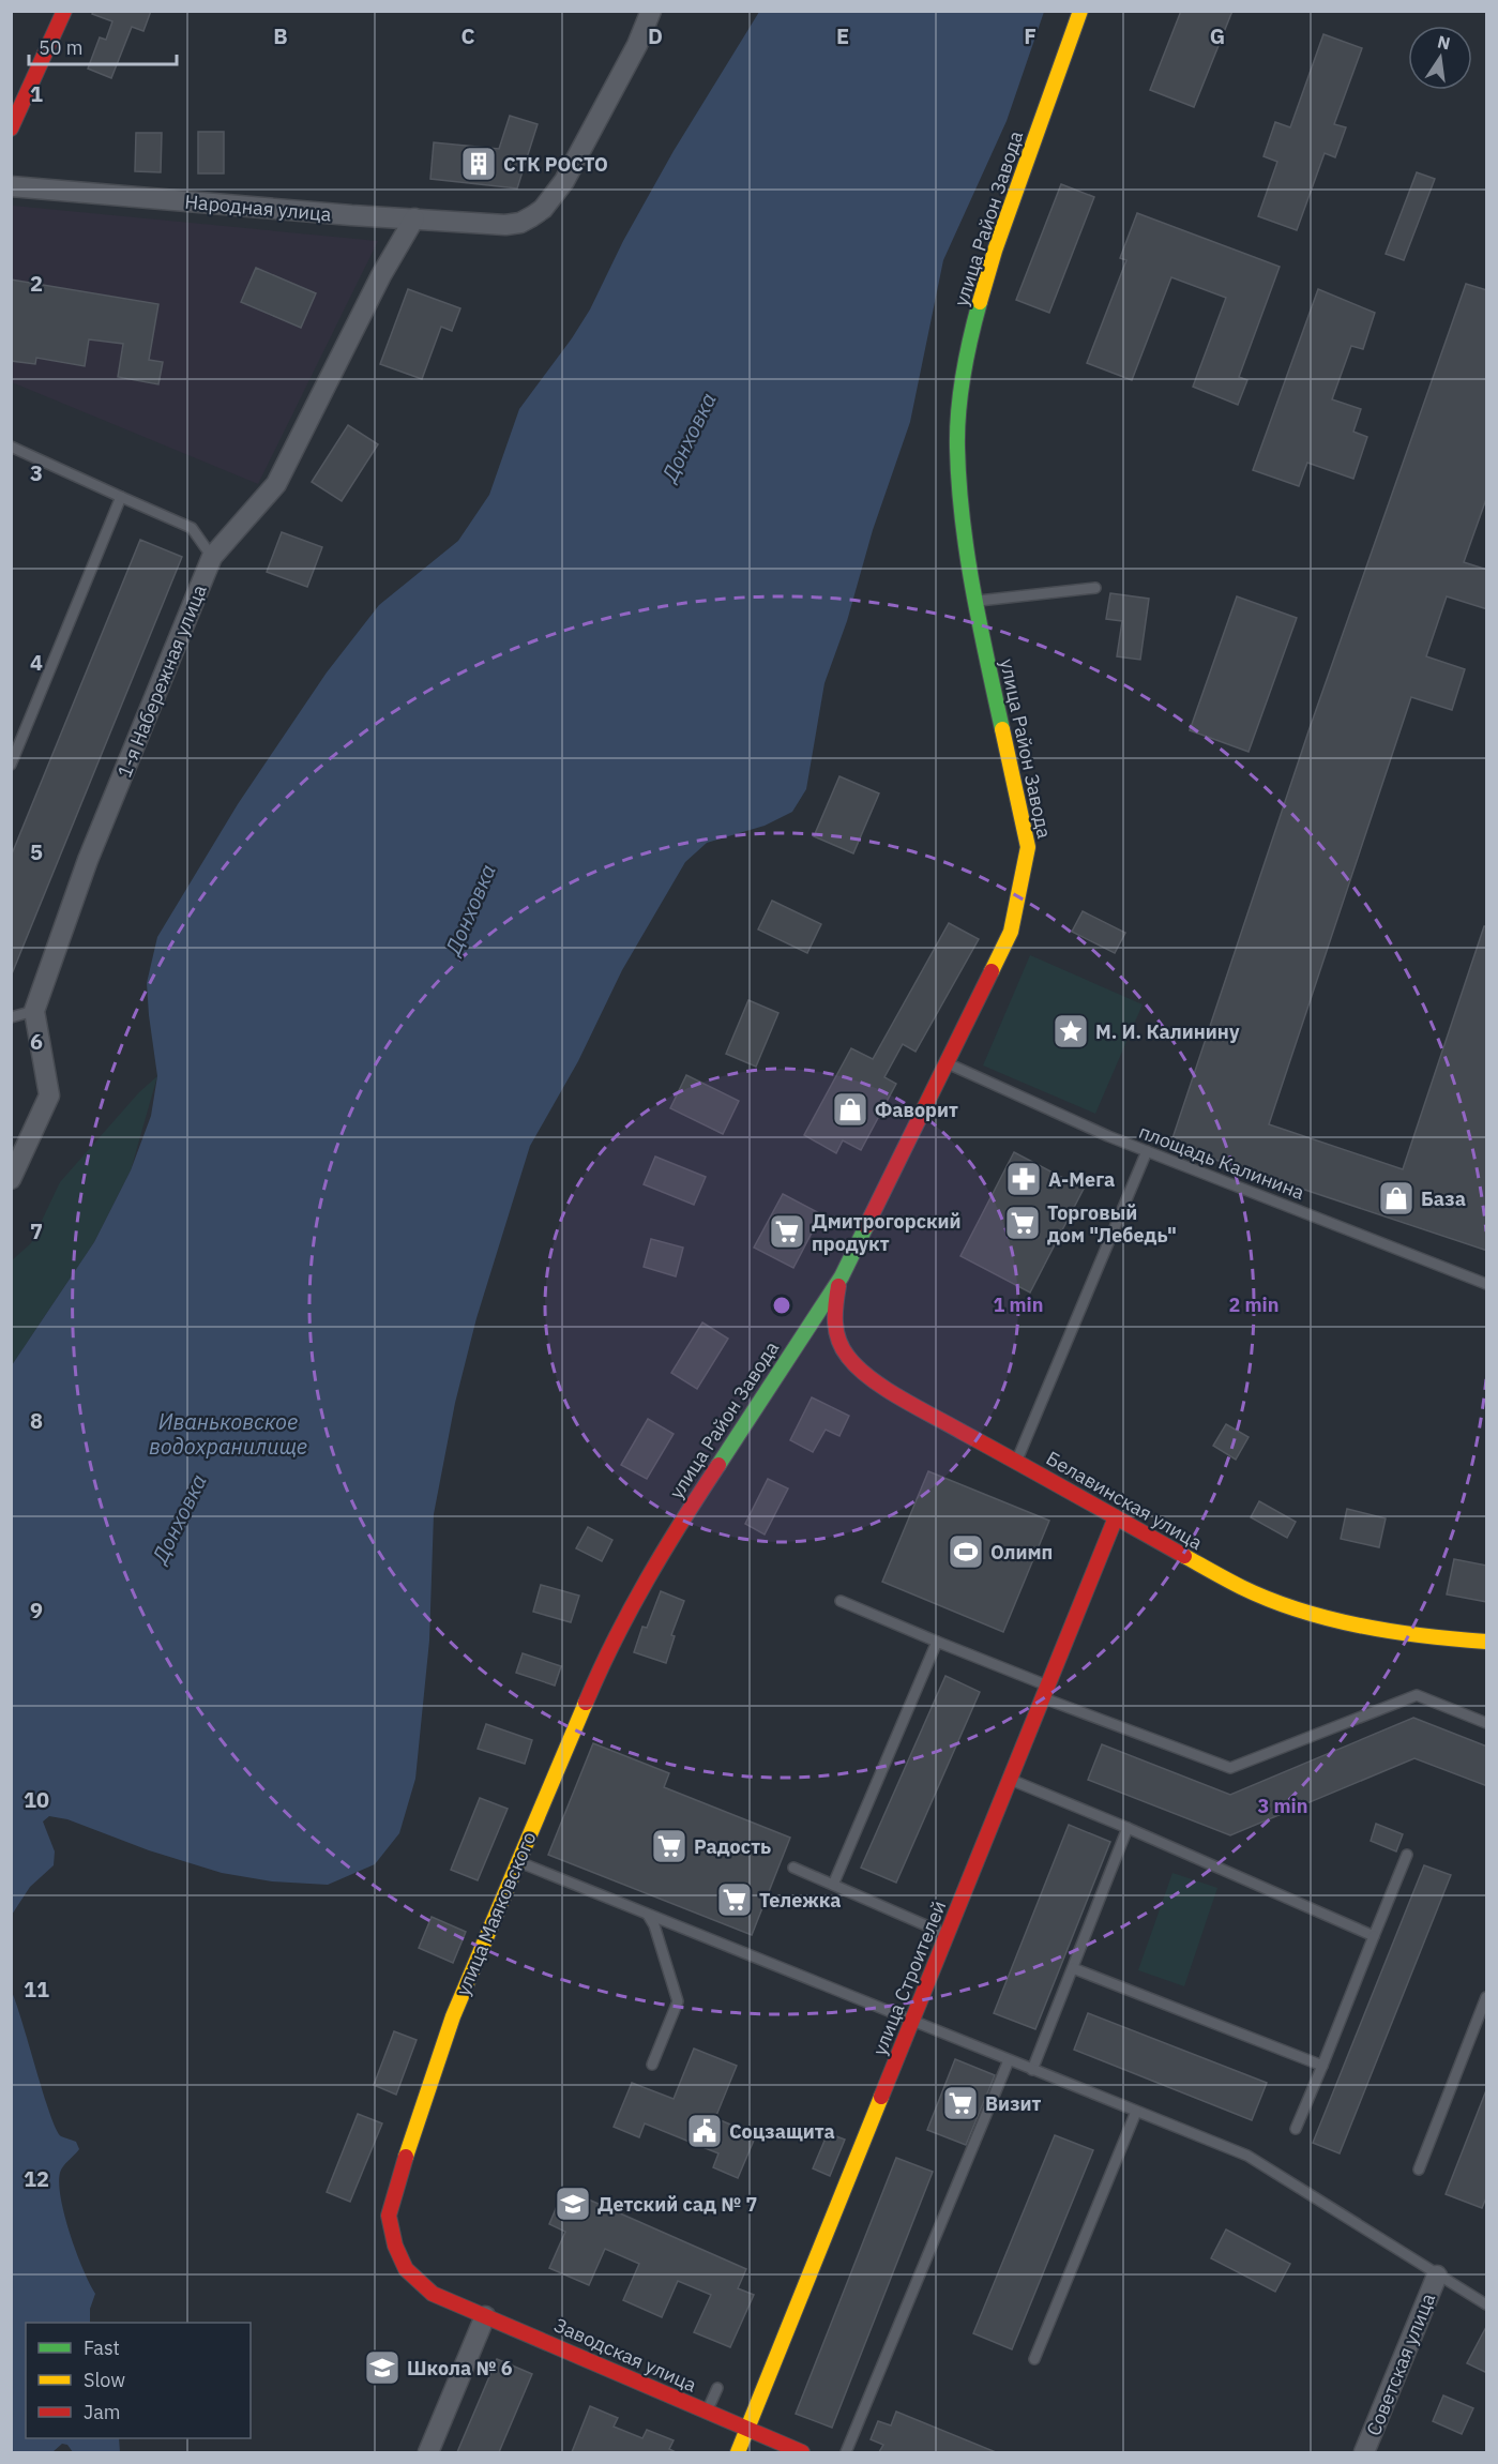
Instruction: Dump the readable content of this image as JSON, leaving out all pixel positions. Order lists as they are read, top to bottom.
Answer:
{
  "streets": {
    "street": [
      "Народная улица",
      "улица Район Завода",
      "1-я Набережная улица",
      "Белавинская улица",
      "улица Маяковского",
      "улица Строителей",
      "Заводская улица",
      "Советская улица"
    ],
    "lane": ["площадь Калинина"]
  },
  "crossings": [
    ["Народная улица", "1-я Набережная улица"],
    ["улица Район Завода", "площадь Калинина"],
    ["улица Район Завода", "Белавинская улица"],
    ["улица Район Завода", "улица Маяковского"],
    ["Белавинская улица", "улица Строителей"],
    ["улица Маяковского", "Заводская улица"],
    ["улица Строителей", "Заводская улица"]
  ],
  "water": ["Донховка", "Иваньковское водохранилище"],
  "places": {
    "building": ["СТК РОСТО"],
    "place": ["М. И. Калинину"],
    "shop": ["Фаворит", "База"],
    "pharmacy": ["А-Мега"],
    "supermarket": [
      "Торговый дом \"Лебедь\"",
      "Дмитрогорский продукт",
      "Радость",
      "Тележка",
      "Визит"
    ],
    "sports": ["Олимп"],
    "public building": ["Соцзащита"],
    "school or university": ["Детский сад № 7", "Школа № 6"]
  },
  "legend": ["Fast", "Slow", "Jam"],
  "scale_bar": "50 m",
  "north": "top",
  "grid": {
    "columns": [
      "B",
      "C",
      "D",
      "E",
      "F",
      "G"
    ],
    "rows": [
      "1",
      "2",
      "3",
      "4",
      "5",
      "6",
      "7",
      "8",
      "9",
      "10",
      "11",
      "12"
    ]
  },
  "rings": ["1 min", "2 min", "3 min"]
}
